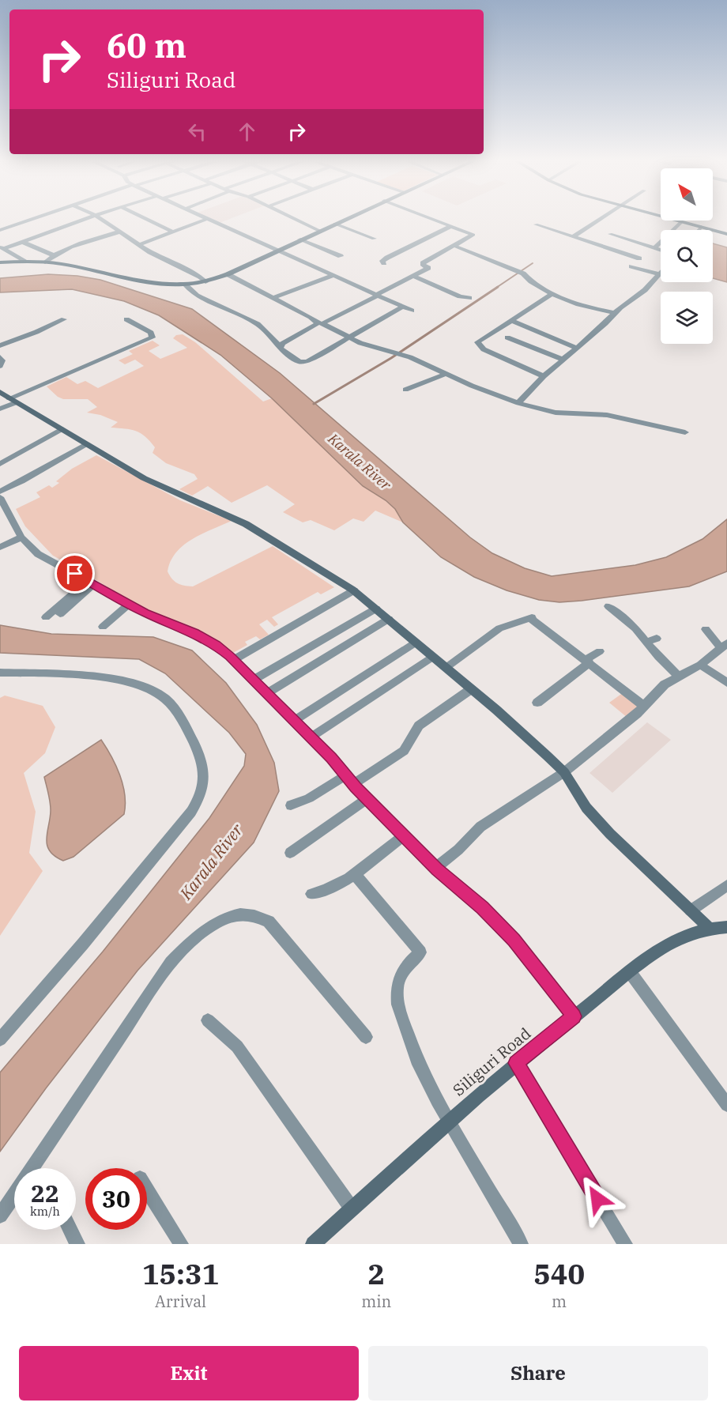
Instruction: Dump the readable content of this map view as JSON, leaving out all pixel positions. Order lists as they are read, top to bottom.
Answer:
{
  "streets": {
    "street": ["Siliguri Road"]
  },
  "water": ["Karala River"],
  "north": "top left",
  "page": {
    "turn": ["60 m", "Siliguri Road"],
    "speed": "22 km/h",
    "limit": "30",
    "eta": [
      "15:31",
      "Arrival",
      "2",
      "min",
      "540",
      "m"
    ],
    "buttons": ["Exit", "Share"]
  }
}
